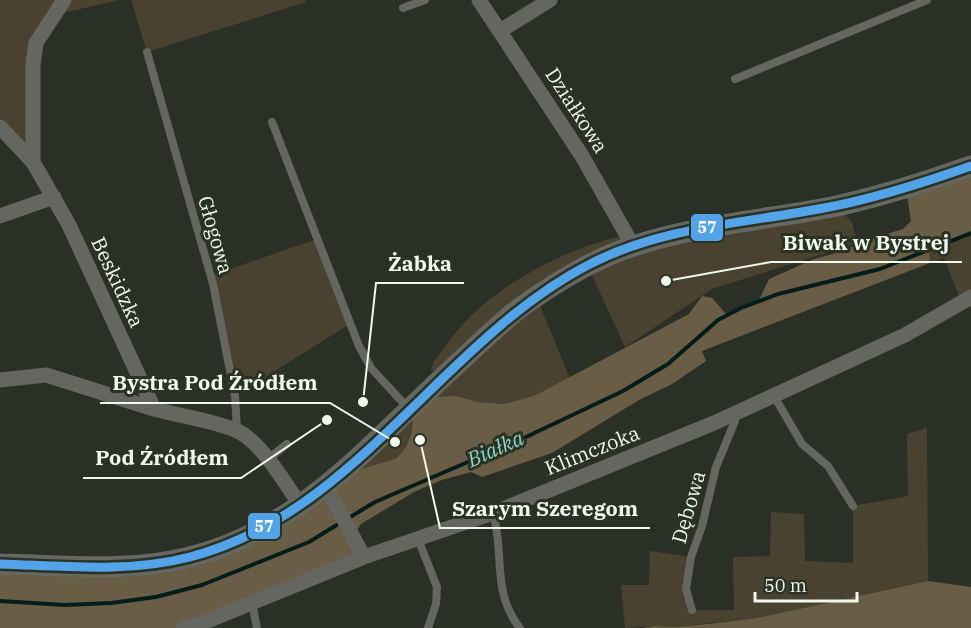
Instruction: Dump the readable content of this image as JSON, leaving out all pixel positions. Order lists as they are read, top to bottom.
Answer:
{
  "streets": {
    "street": ["Działkowa", "Beskidzka", "Klimczoka"],
    "lane": ["Głogowa", "Dębowa"]
  },
  "crossings": [
    ["Klimczoka", "Dębowa"]
  ],
  "water": ["Białka"],
  "places": [
    "Biwak w Bystrej",
    "Żabka",
    "Pod Źródłem",
    "Szarym Szeregom",
    "Bystra Pod Źródłem"
  ],
  "lines": ["transit line 57"],
  "scale_bar": "50 m"
}
